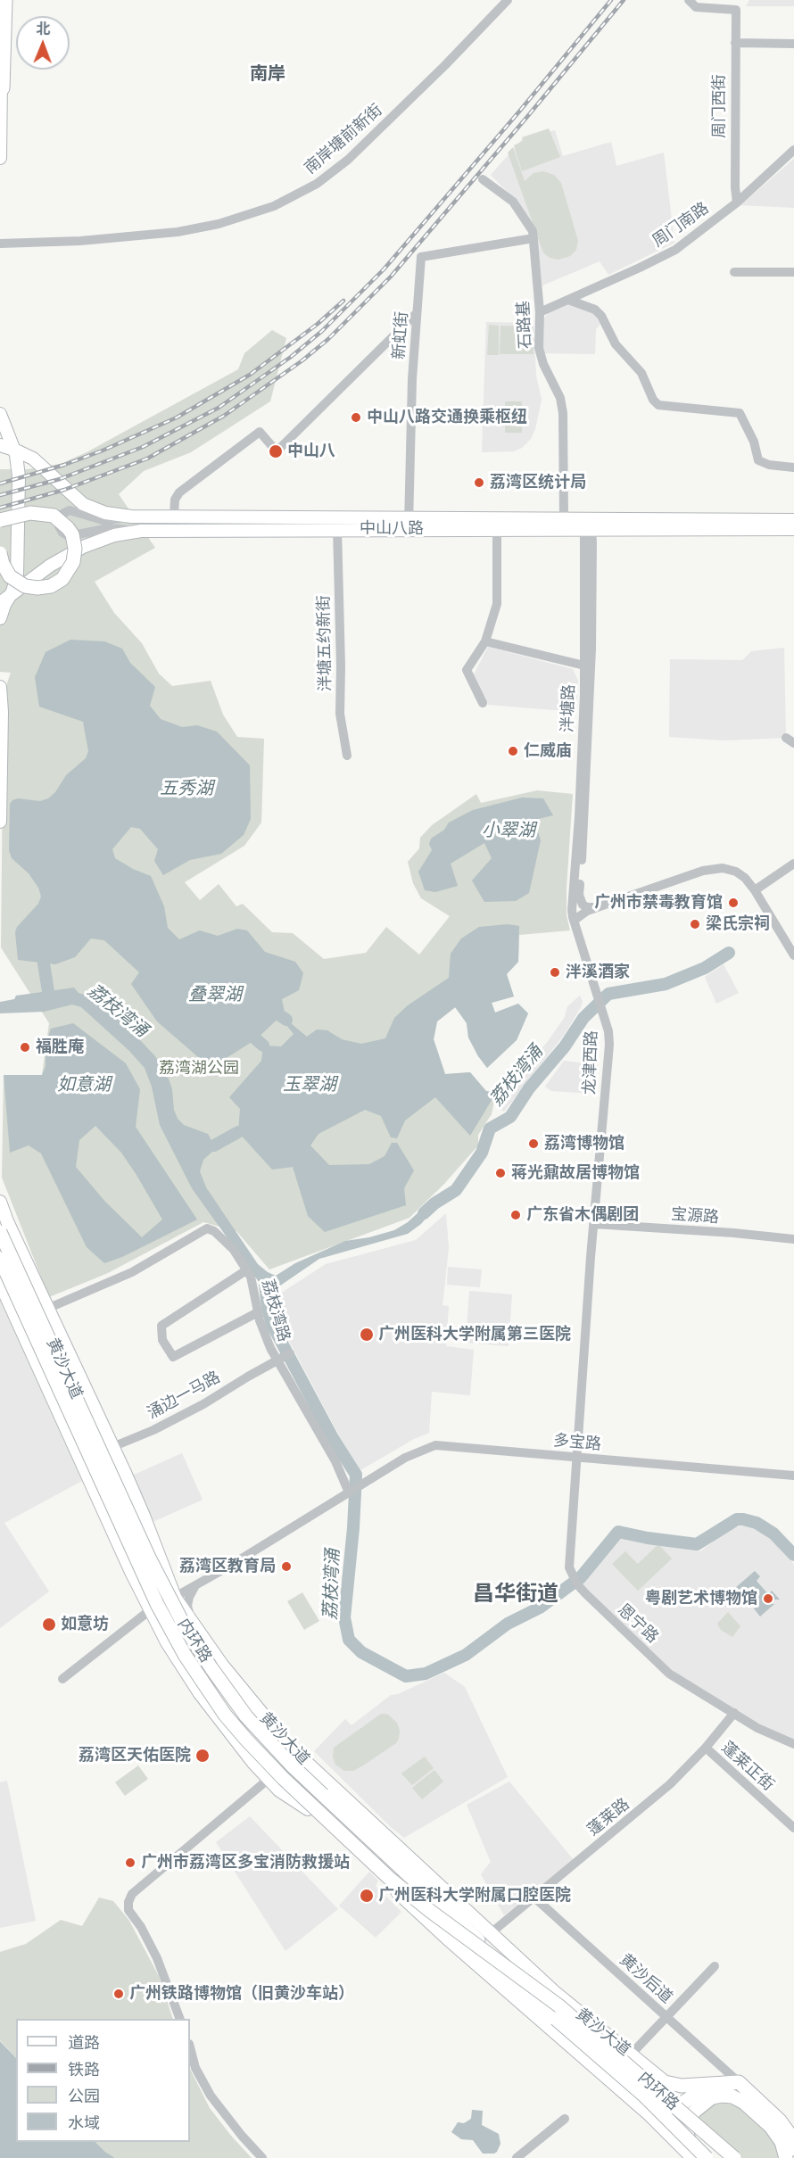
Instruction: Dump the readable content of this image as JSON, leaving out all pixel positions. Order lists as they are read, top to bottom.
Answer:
{
  "streets": {
    "highway": ["黄沙大道", "内环路"],
    "main road": ["中山八路"],
    "street": [
      "周门西街",
      "南岸塘前新街",
      "周门南路",
      "石路基",
      "新虹街",
      "泮塘五约新街",
      "泮塘路",
      "龙津西路",
      "宝源路",
      "荔枝湾路",
      "涌边一马路",
      "多宝路",
      "恩宁路",
      "蓬莱正街",
      "蓬莱路",
      "黄沙后道"
    ]
  },
  "crossings": [
    ["周门西街", "周门南路"],
    ["周门南路", "石路基"],
    ["石路基", "新虹街"],
    ["石路基", "中山八路"],
    ["新虹街", "中山八路"],
    ["中山八路", "泮塘五约新街"],
    ["中山八路", "泮塘路"],
    ["泮塘路", "龙津西路"],
    ["龙津西路", "宝源路"],
    ["龙津西路", "多宝路"],
    ["龙津西路", "恩宁路"],
    ["荔枝湾路", "黄沙大道"],
    ["荔枝湾路", "涌边一马路"],
    ["荔枝湾路", "多宝路"],
    ["黄沙大道", "涌边一马路"],
    ["黄沙大道", "内环路"],
    ["黄沙大道", "蓬莱路"],
    ["多宝路", "恩宁路"],
    ["恩宁路", "蓬莱路"],
    ["蓬莱正街", "蓬莱路"],
    ["蓬莱路", "黄沙后道"]
  ],
  "districts": ["南岸", "昌华街道"],
  "water": [
    "五秀湖",
    "小翠湖",
    "叠翠湖",
    "荔枝湾涌",
    "如意湖",
    "玉翠湖"
  ],
  "parks": ["荔湾湖公园"],
  "places": [
    "中山八路交通换乘枢纽",
    "中山八",
    "荔湾区统计局",
    "仁威庙",
    "广州市禁毒教育馆",
    "梁氏宗祠",
    "泮溪酒家",
    "福胜庵",
    "荔湾博物馆",
    "蒋光鼐故居博物馆",
    "广东省木偶剧团",
    "广州医科大学附属第三医院",
    "荔湾区教育局",
    "粤剧艺术博物馆",
    "如意坊",
    "荔湾区天佑医院",
    "广州市荔湾区多宝消防救援站",
    "广州医科大学附属口腔医院",
    "广州铁路博物馆（旧黄沙车站）"
  ],
  "legend": [
    "道路",
    "铁路",
    "公园",
    "水域"
  ],
  "north": "top"
}
